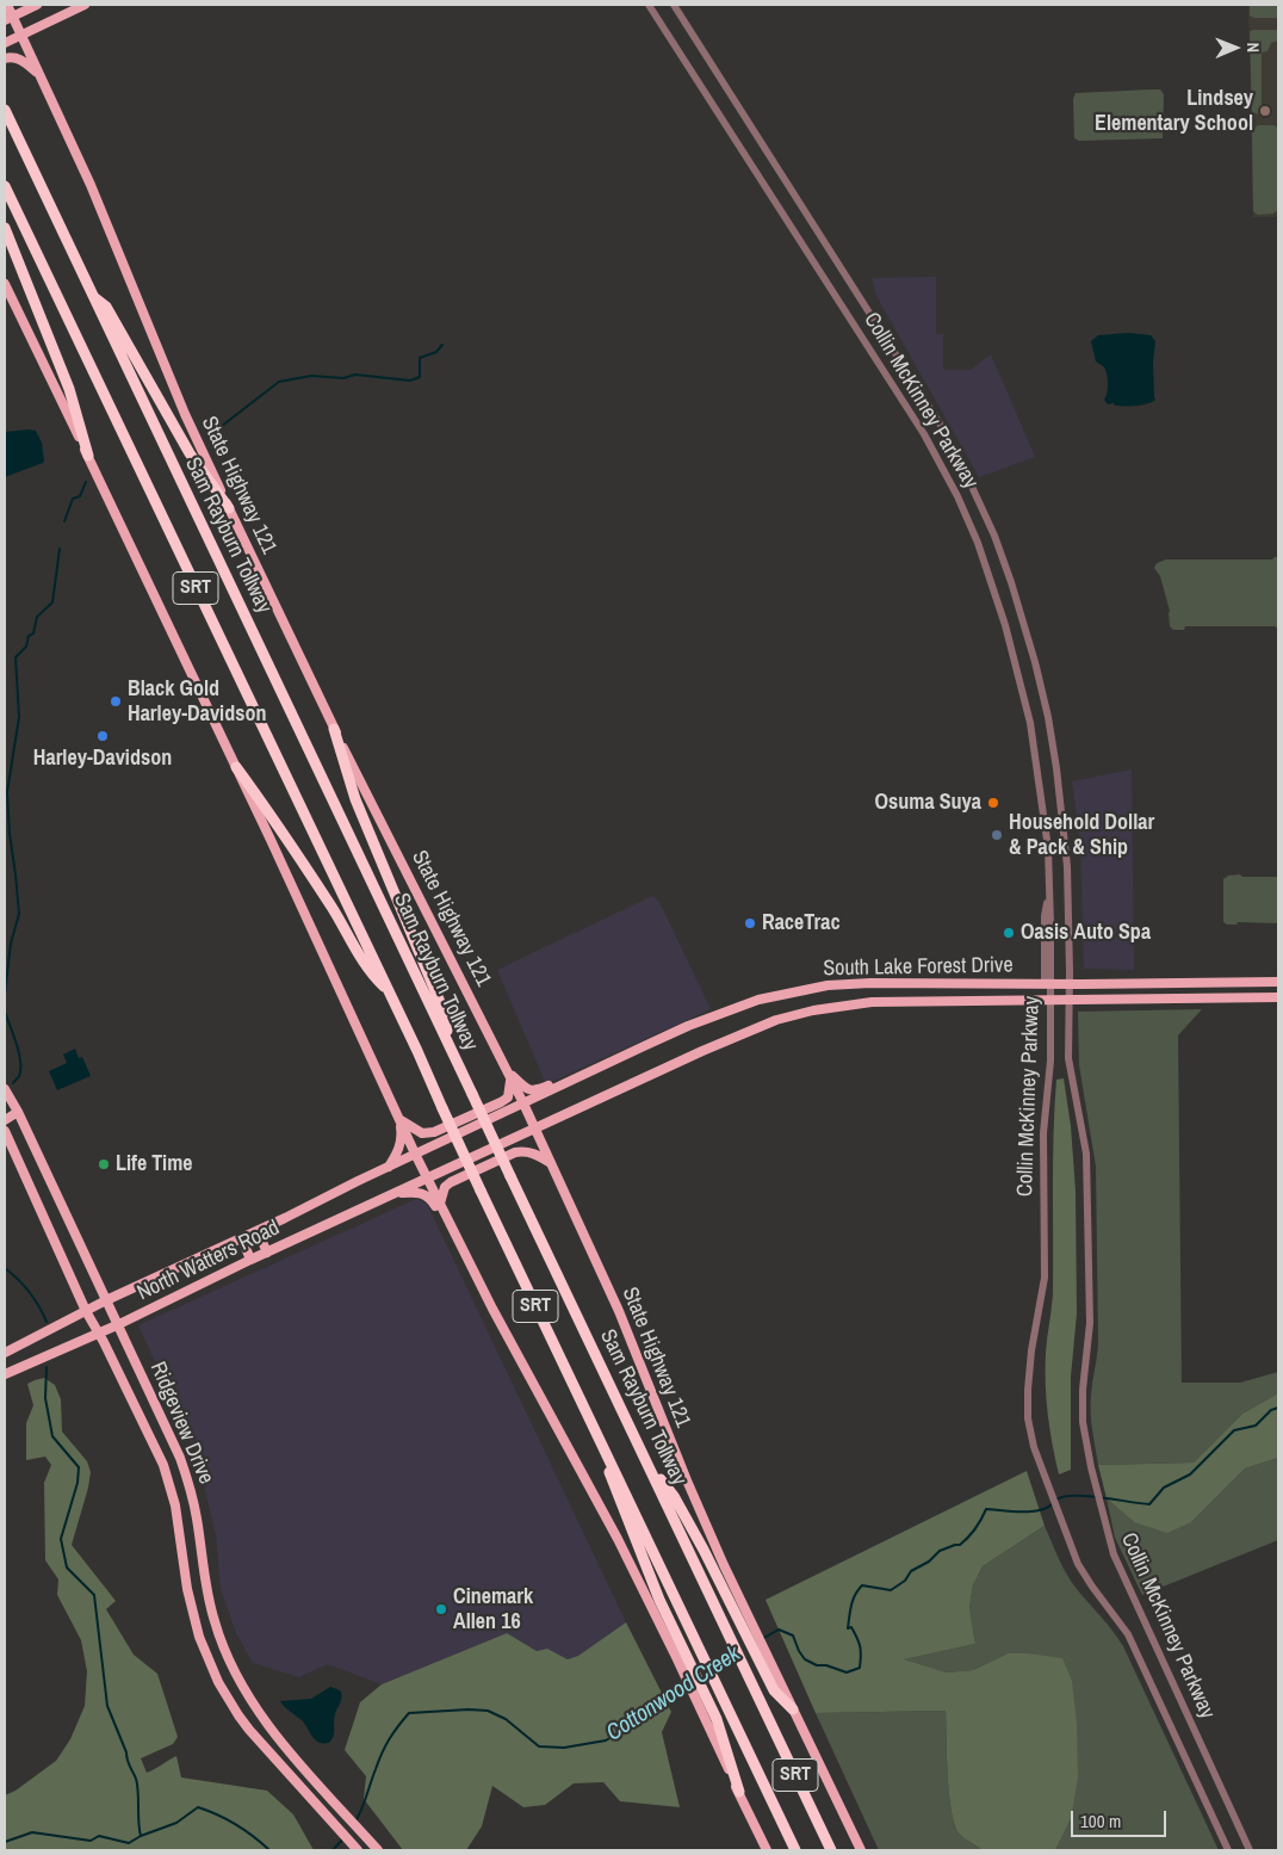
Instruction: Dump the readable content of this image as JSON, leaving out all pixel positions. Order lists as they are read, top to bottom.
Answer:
{
  "streets": {
    "highway": ["Sam Rayburn Tollway", "SRT"],
    "main road": [
      "State Highway 121",
      "South Lake Forest Drive",
      "North Watters Road",
      "Ridgeview Drive"
    ],
    "street": ["Collin McKinney Parkway"]
  },
  "crossings": [
    ["Collin McKinney Parkway", "South Lake Forest Drive"],
    ["State Highway 121", "South Lake Forest Drive"],
    ["South Lake Forest Drive", "North Watters Road"],
    ["North Watters Road", "Ridgeview Drive"]
  ],
  "water": ["Cottonwood Creek"],
  "places": [
    "Lindsey Elementary School",
    "Black Gold Harley-Davidson",
    "Harley-Davidson",
    "Osuma Suya",
    "Household Dollar & Pack & Ship",
    "RaceTrac",
    "Oasis Auto Spa",
    "Life Time",
    "Cinemark Allen 16"
  ],
  "scale_bar": "100 m",
  "north": "right"
}
